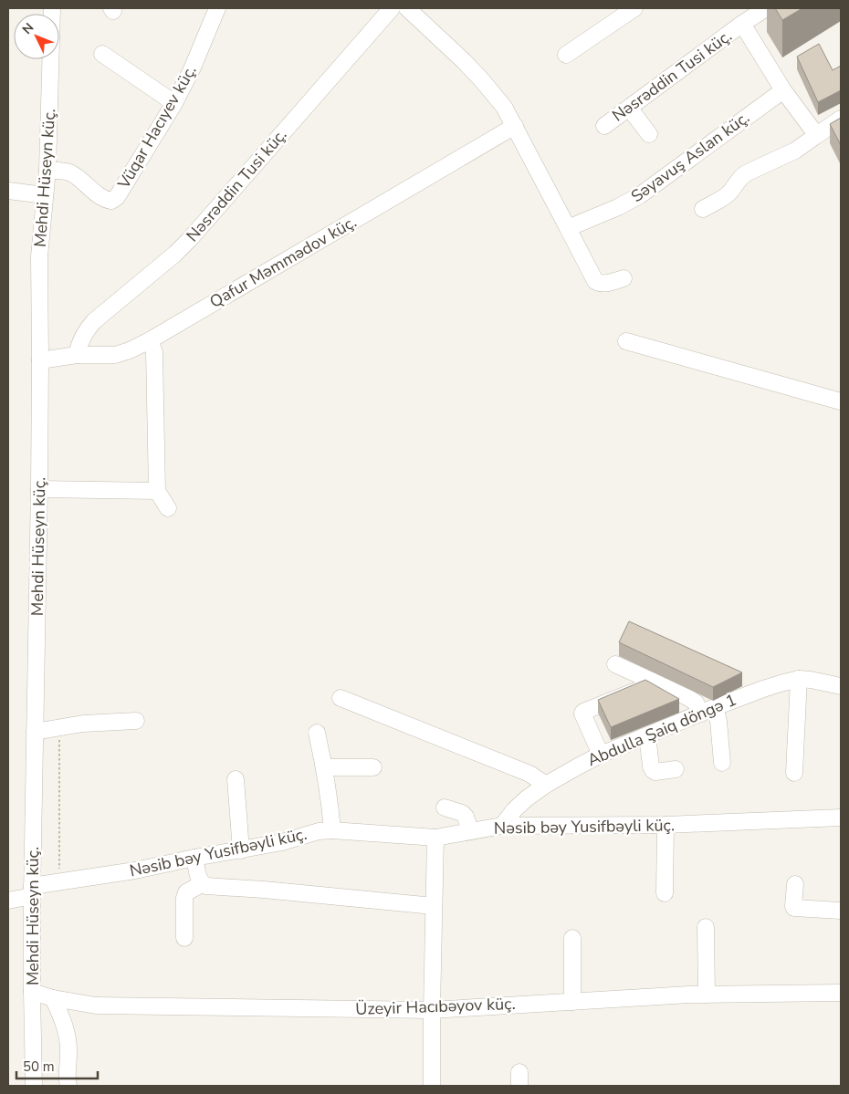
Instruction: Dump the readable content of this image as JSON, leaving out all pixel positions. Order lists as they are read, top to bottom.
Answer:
{
  "streets": {
    "street": [
      "Nəsrəddin Tusi küç.",
      "Vüqar Hacıyev küç.",
      "Səyavuş Aslan küç.",
      "Mehdi Hüseyn küç.",
      "Qafur Məmmədov küç.",
      "Abdulla Şaiq döngə 1",
      "Nəsib bəy Yusifbəyli küç.",
      "Üzeyir Hacıbəyov küç."
    ]
  },
  "crossings": [
    ["Nəsrəddin Tusi küç.", "Səyavuş Aslan küç."],
    ["Nəsrəddin Tusi küç.", "Qafur Məmmədov küç."],
    ["Vüqar Hacıyev küç.", "Mehdi Hüseyn küç."],
    ["Mehdi Hüseyn küç.", "Qafur Məmmədov küç."],
    ["Mehdi Hüseyn küç.", "Nəsib bəy Yusifbəyli küç."],
    ["Mehdi Hüseyn küç.", "Üzeyir Hacıbəyov küç."],
    ["Abdulla Şaiq döngə 1", "Nəsib bəy Yusifbəyli küç."]
  ],
  "scale_bar": "50 m",
  "north": "top left"
}
